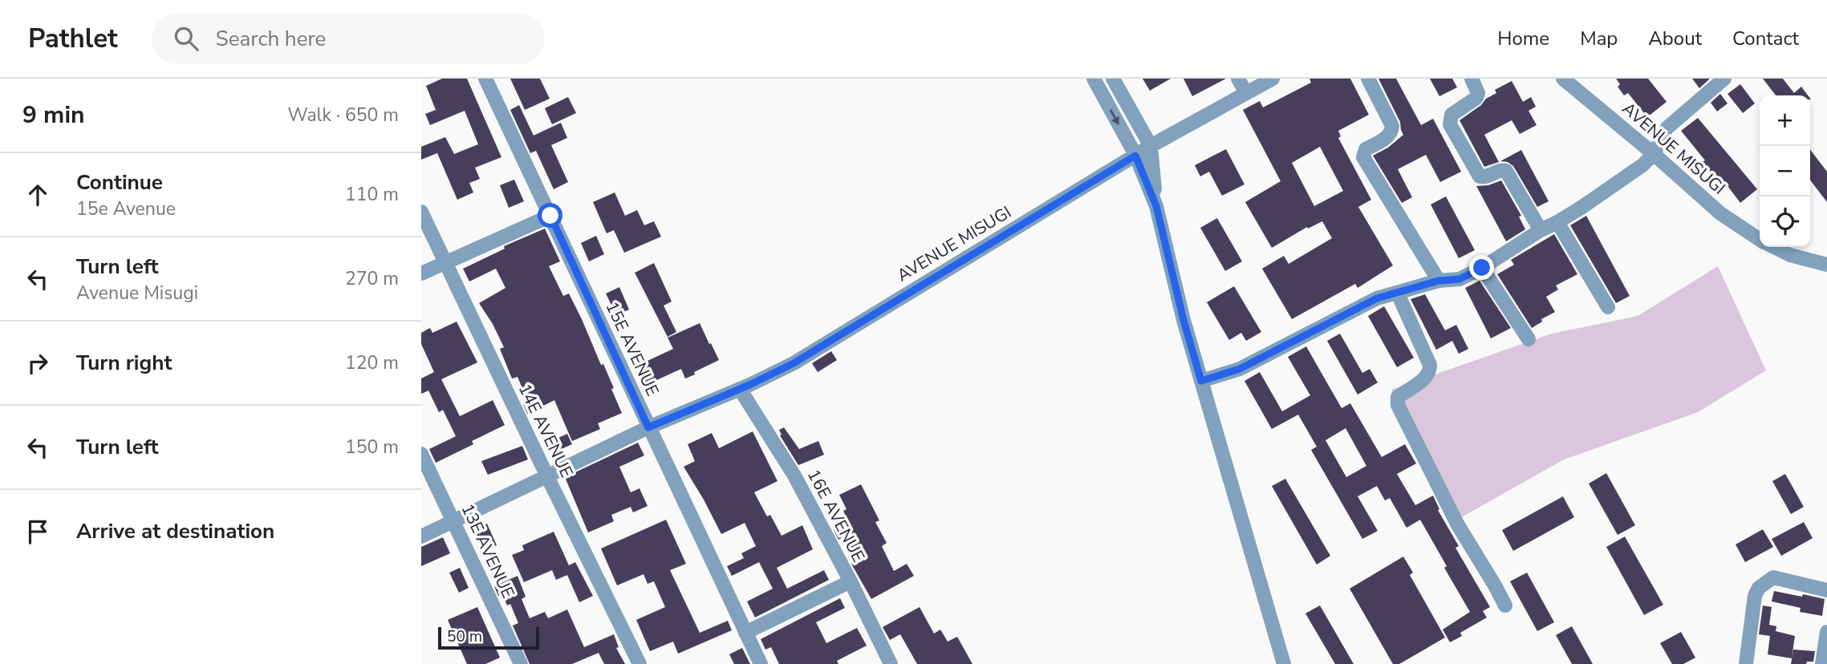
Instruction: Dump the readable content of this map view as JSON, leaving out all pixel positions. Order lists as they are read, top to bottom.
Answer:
{
  "streets": {
    "street": [
      "AVENUE MISUGI",
      "15E AVENUE",
      "14E AVENUE",
      "16E AVENUE",
      "13E AVENUE"
    ]
  },
  "crossings": [
    ["AVENUE MISUGI", "15E AVENUE"],
    ["AVENUE MISUGI", "14E AVENUE"],
    ["AVENUE MISUGI", "16E AVENUE"],
    ["AVENUE MISUGI", "13E AVENUE"]
  ],
  "scale_bar": "50 m",
  "page": {
    "header": "Pathlet",
    "search": "Search here",
    "nav": [
      "Home",
      "Map",
      "About",
      "Contact"
    ],
    "heading": ["9 min", "Walk · 650 m"],
    "map_buttons": ["+", "−"],
    "list": [
      ["Continue", "15e Avenue", "110 m"],
      ["Turn left", "Avenue Misugi", "270 m"],
      ["Turn right", "120 m"],
      ["Turn left", "150 m"],
      "Arrive at destination"
    ],
    "scale": "50 m"
  }
}
